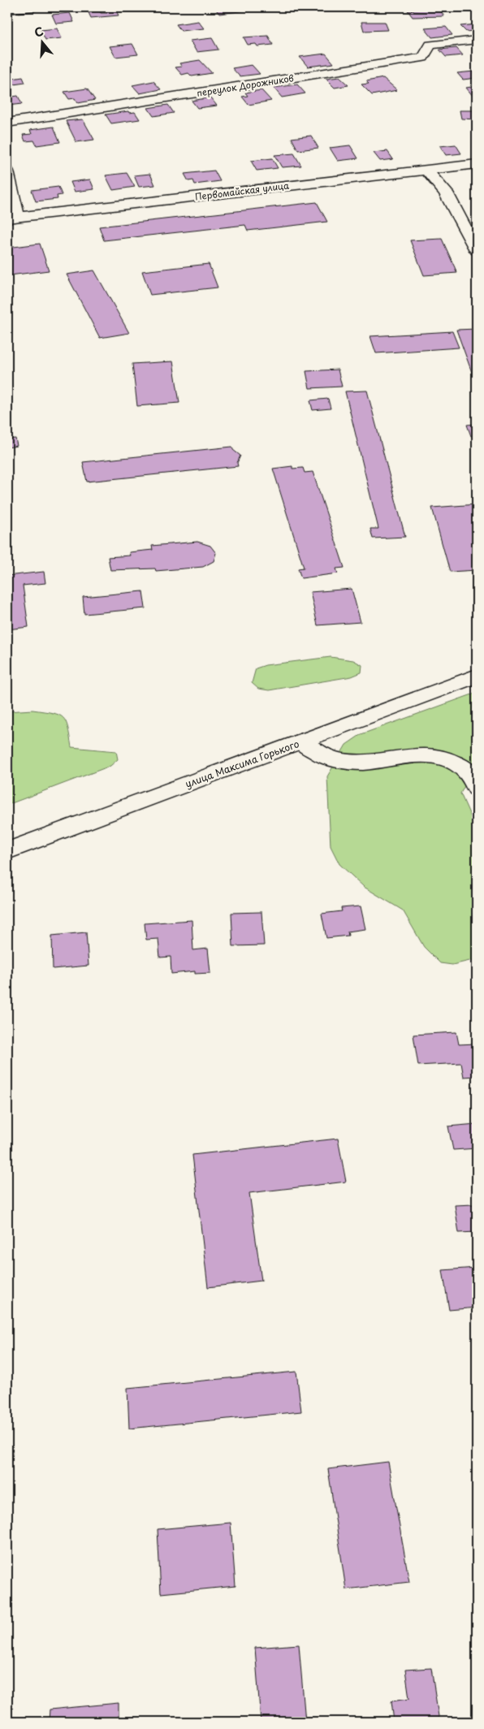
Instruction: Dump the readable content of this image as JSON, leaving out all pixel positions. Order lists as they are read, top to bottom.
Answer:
{
  "streets": {
    "street": ["переулок Дорожников", "Первомайская улица", "улица Максима Горького"]
  },
  "north": "top"
}
